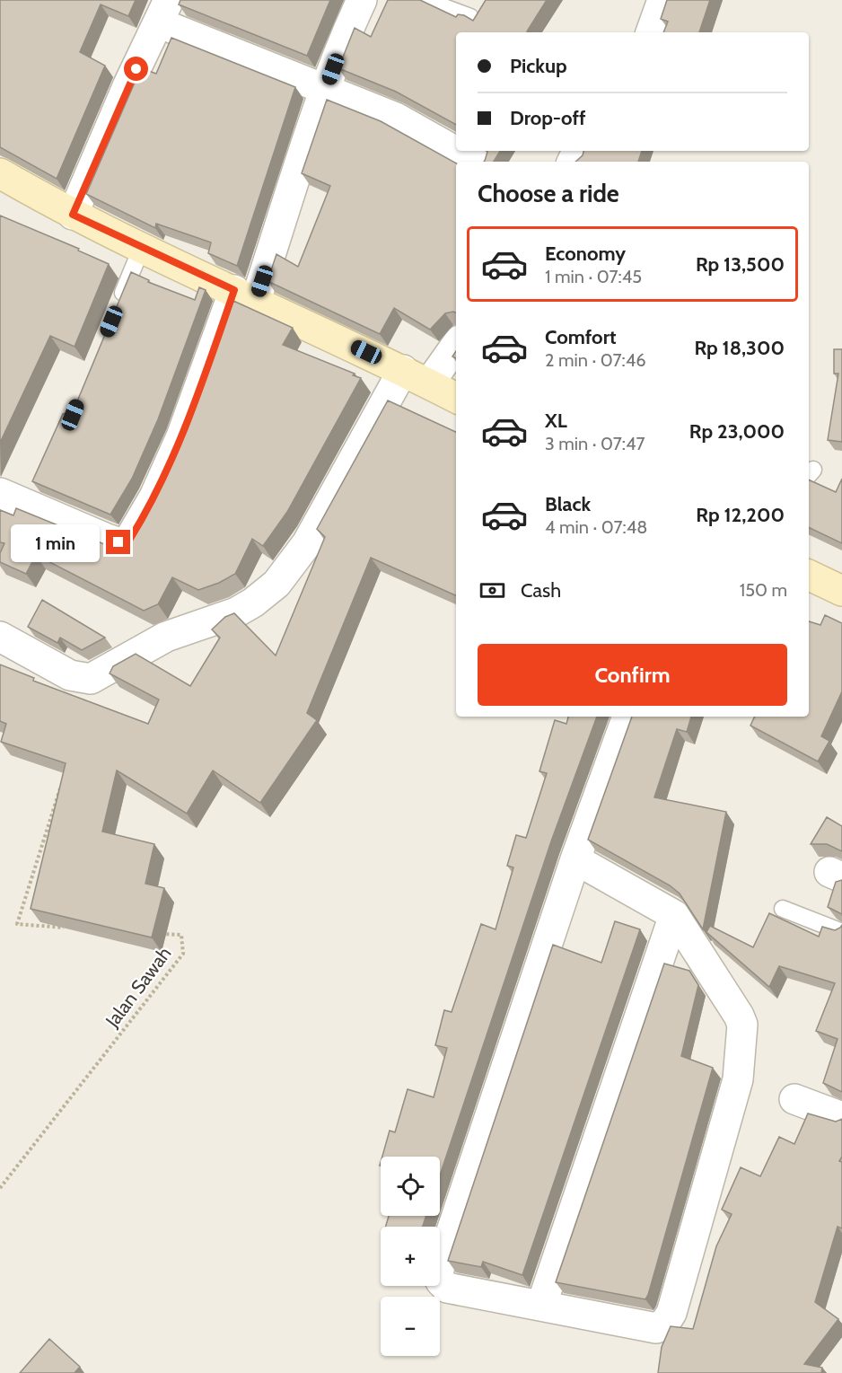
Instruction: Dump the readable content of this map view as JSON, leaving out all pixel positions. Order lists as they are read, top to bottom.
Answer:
{
  "streets": {
    "path": ["Jalan Sawah"]
  },
  "page": {
    "banner": ["Pickup", "Drop-off"],
    "heading": "Choose a ride",
    "list": [
      {
        "name": "Economy",
        "note": "1 min · 07:45",
        "value": "Rp 13,500"
      },
      {
        "name": "Comfort",
        "note": "2 min · 07:46",
        "value": "Rp 18,300"
      },
      {
        "name": "XL",
        "note": "3 min · 07:47",
        "value": "Rp 23,000"
      },
      {
        "name": "Black",
        "note": "4 min · 07:48",
        "value": "Rp 12,200"
      }
    ],
    "bubble": "1 min",
    "pay": ["Cash", "150 m"],
    "buttons": "Confirm",
    "map_buttons": ["+", "−"]
  }
}
